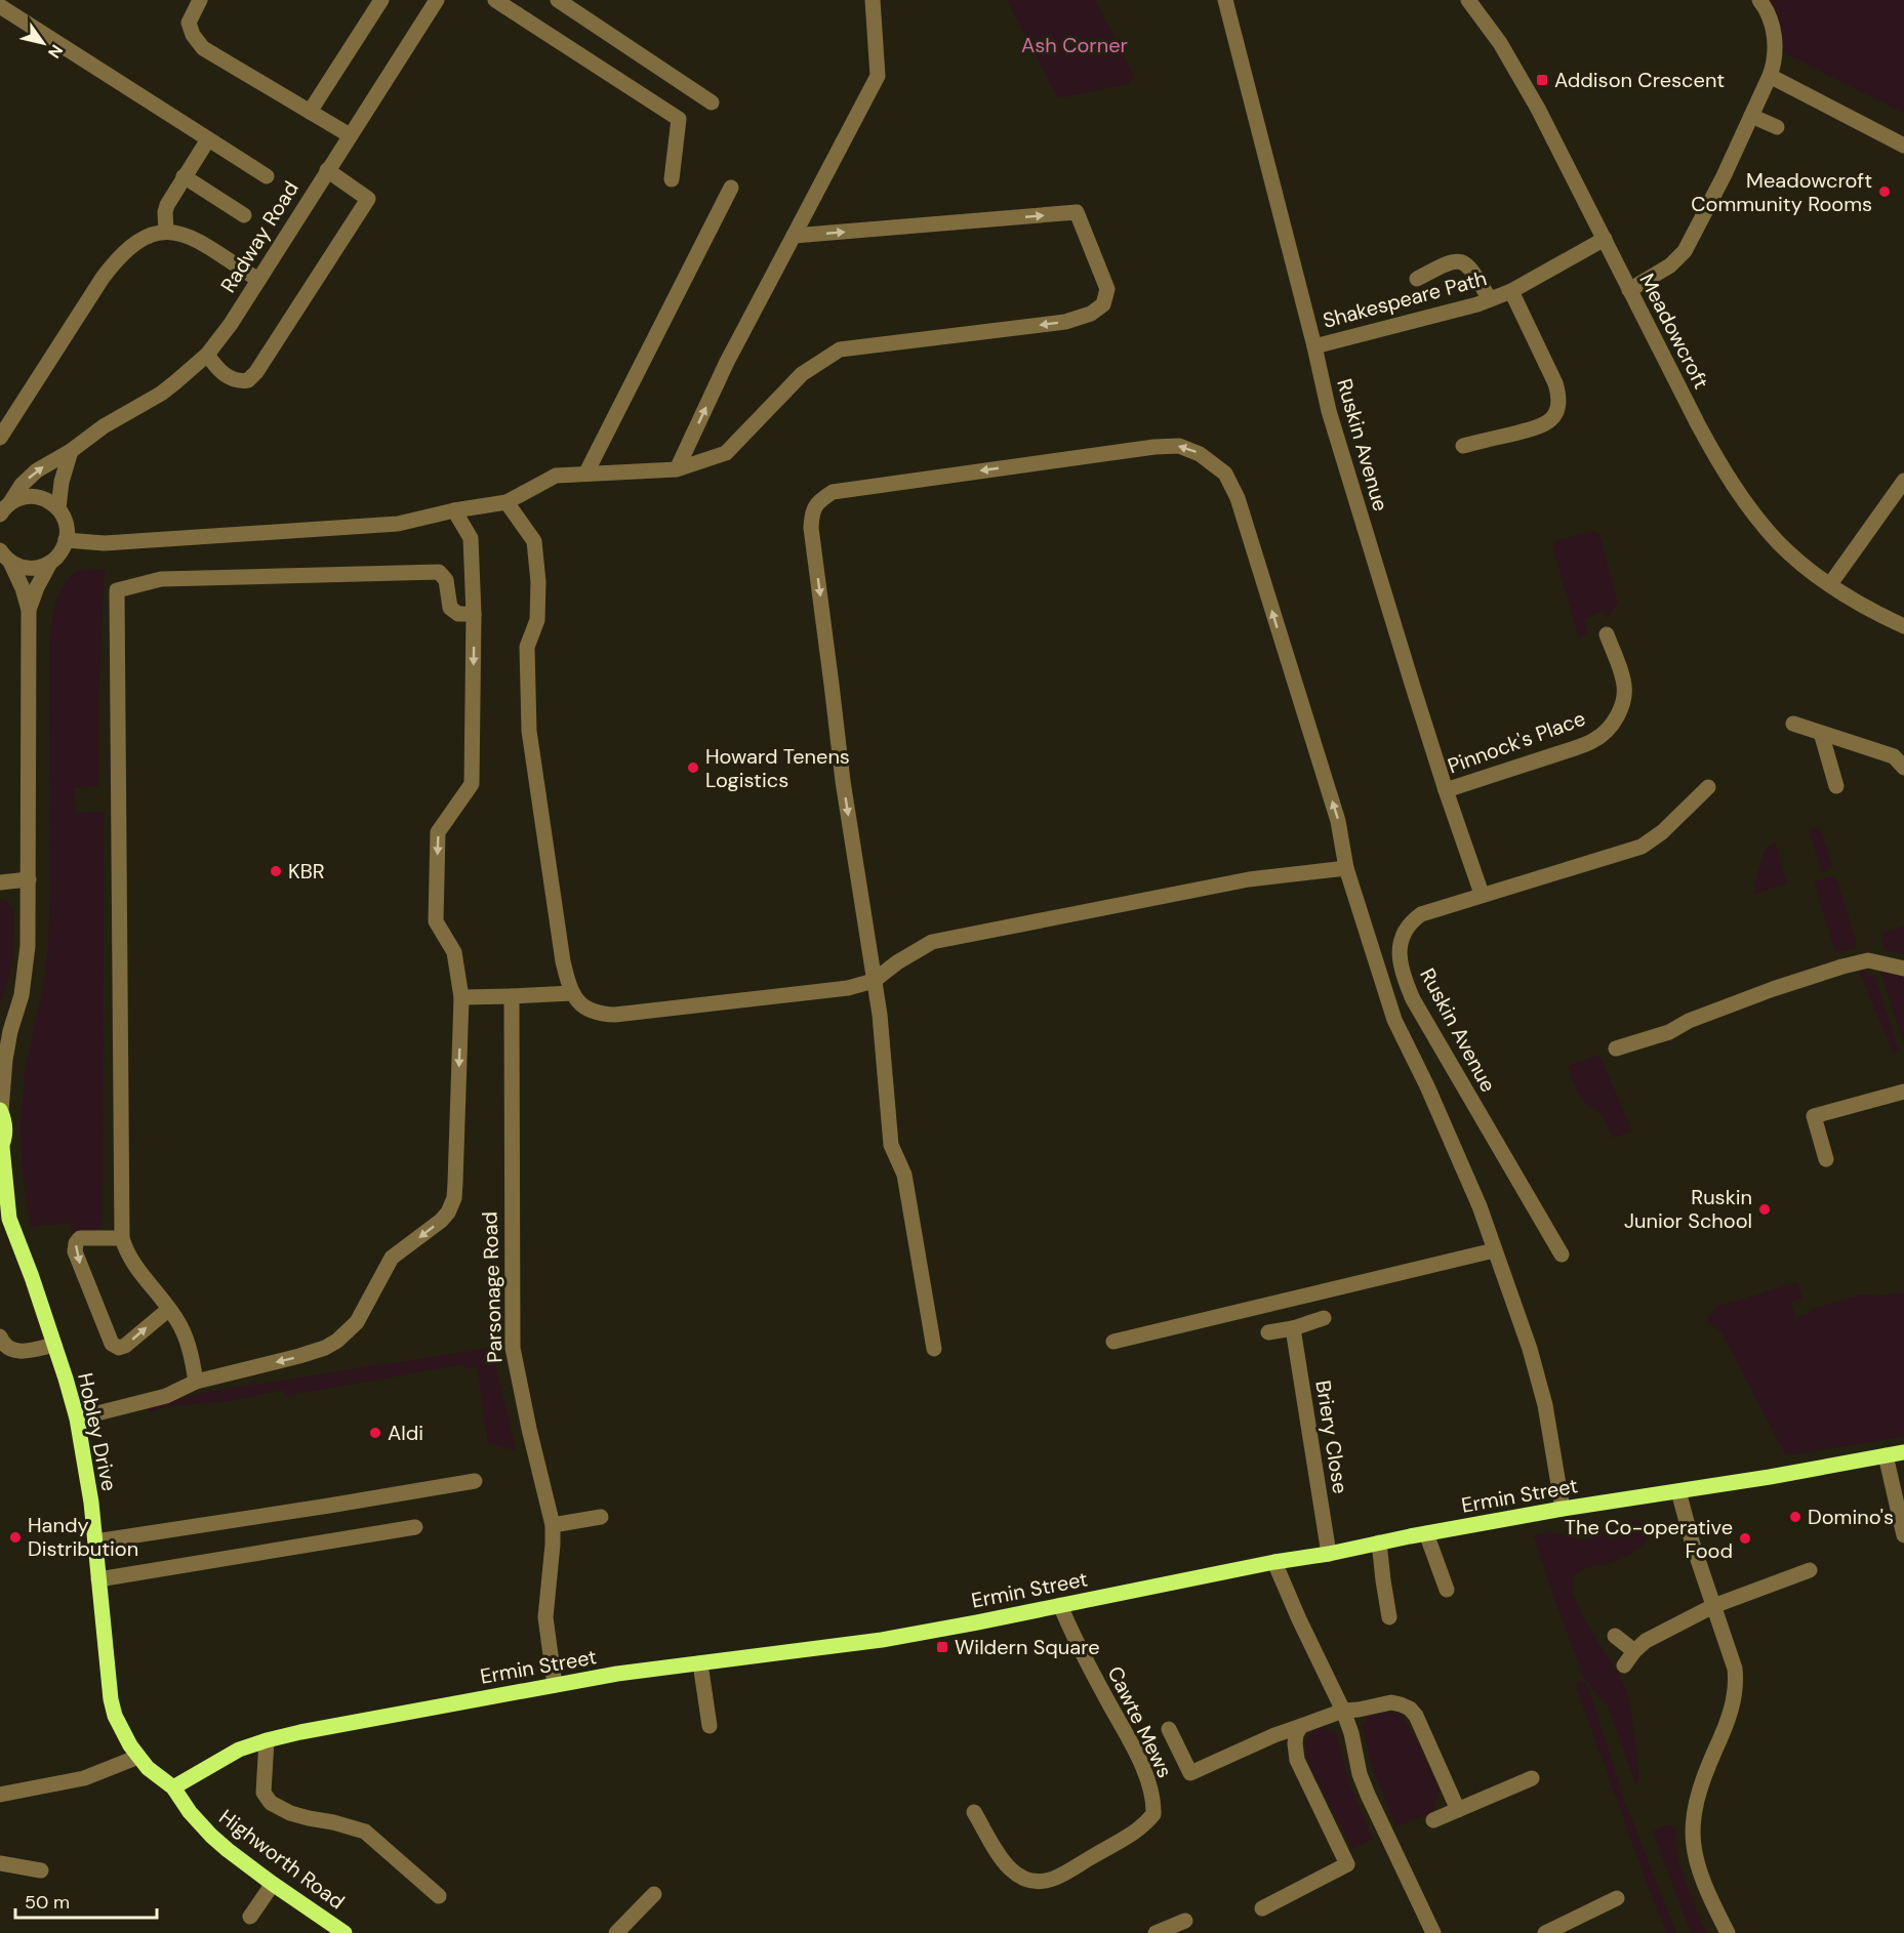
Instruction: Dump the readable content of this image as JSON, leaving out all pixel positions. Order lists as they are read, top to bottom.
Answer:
{
  "streets": {
    "main road": ["Hobley Drive", "Ermin Street", "Highworth Road"],
    "street": [
      "Radway Road",
      "Shakespeare Path",
      "Meadowcroft",
      "Ruskin Avenue",
      "Pinnock's Place",
      "Parsonage Road",
      "Briery Close",
      "Cawte Mews"
    ]
  },
  "crossings": [
    ["Shakespeare Path", "Meadowcroft"],
    ["Shakespeare Path", "Ruskin Avenue"],
    ["Ruskin Avenue", "Pinnock's Place"],
    ["Parsonage Road", "Ermin Street"],
    ["Hobley Drive", "Ermin Street"],
    ["Hobley Drive", "Highworth Road"],
    ["Briery Close", "Ermin Street"],
    ["Ermin Street", "Cawte Mews"],
    ["Ermin Street", "Highworth Road"]
  ],
  "parks": ["Ash Corner"],
  "places": {
    "transit": ["Addison Crescent", "Wildern Square"],
    "other": [
      "Meadowcroft Community Rooms",
      "Howard Tenens Logistics",
      "KBR",
      "Ruskin Junior School",
      "Aldi",
      "Domino's",
      "Handy Distribution",
      "The Co-operative Food"
    ]
  },
  "scale_bar": "50 m",
  "north": "bottom right"
}
